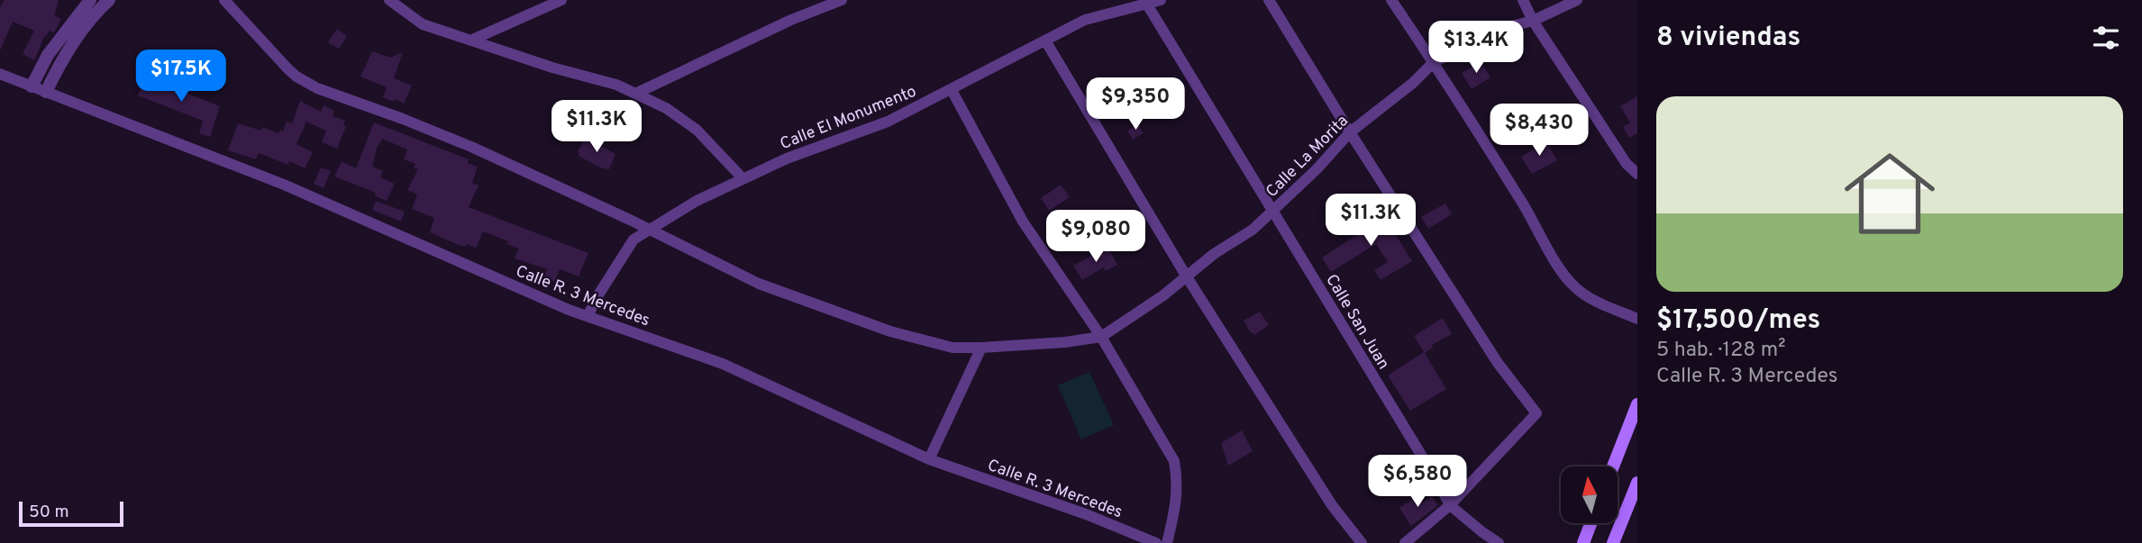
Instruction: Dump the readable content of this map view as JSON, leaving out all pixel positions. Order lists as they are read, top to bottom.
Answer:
{
  "streets": {
    "street": [
      "Calle El Monumento",
      "Calle La Morita",
      "Calle R. 3 Mercedes",
      "Calle San Juan"
    ]
  },
  "crossings": [
    ["Calle El Monumento", "Calle R. 3 Mercedes"],
    ["Calle El Monumento", "Calle San Juan"],
    ["Calle La Morita", "Calle San Juan"]
  ],
  "scale_bar": "50 m",
  "north": "top",
  "page": {
    "heading": "8 viviendas",
    "price": [
      "$13.4K",
      "$17.5K",
      "$9,350",
      "$11.3K",
      "$8,430",
      "$11.3K",
      "$9,080",
      "$6,580"
    ],
    "list": [
      {
        "name": "$17,500/mes",
        "note": "5 hab. · 128 m² · Calle R. 3 Mercedes"
      }
    ],
    "scale": "50 m"
  }
}
